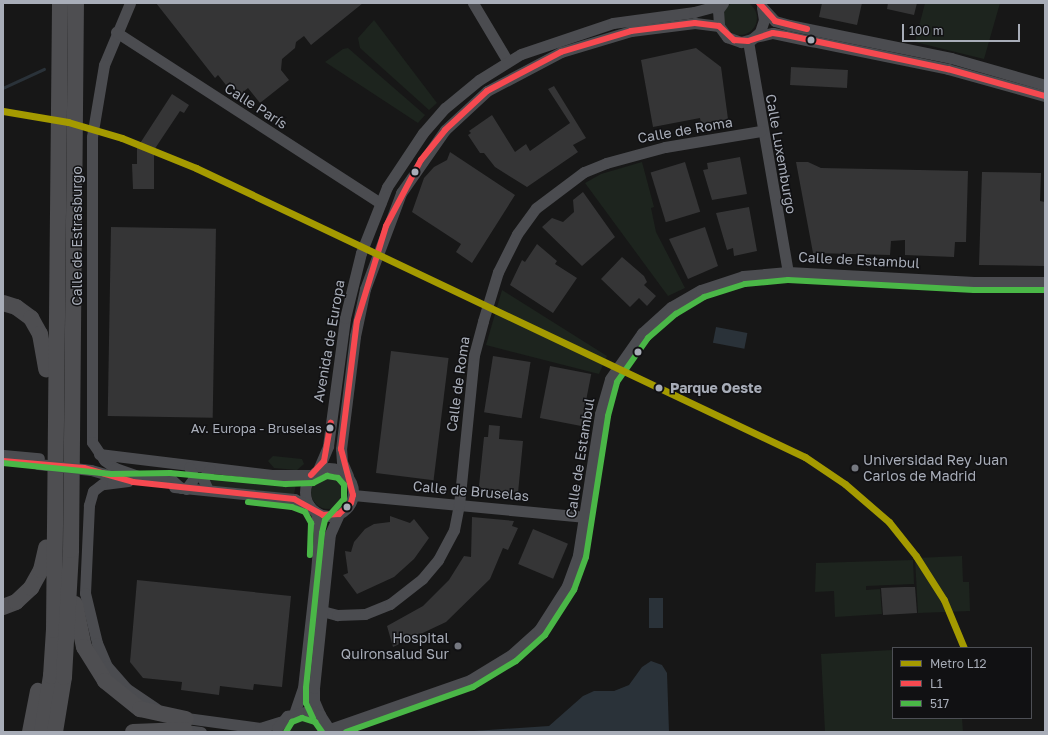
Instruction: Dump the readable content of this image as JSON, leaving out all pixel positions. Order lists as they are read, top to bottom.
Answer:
{
  "streets": {
    "street": [
      "Calle París",
      "Calle de Roma",
      "Calle Luxemburgo",
      "Calle de Estrasburgo",
      "Calle de Estambul",
      "Avenida de Europa",
      "Calle de Bruselas"
    ]
  },
  "crossings": [
    ["Calle París", "Calle de Estrasburgo"],
    ["Calle París", "Avenida de Europa"],
    ["Calle de Roma", "Calle Luxemburgo"],
    ["Calle de Roma", "Calle de Bruselas"],
    ["Calle Luxemburgo", "Calle de Estambul"],
    ["Calle de Estambul", "Calle de Bruselas"],
    ["Avenida de Europa", "Calle de Bruselas"]
  ],
  "places": [
    "Parque Oeste",
    "Av. Europa - Bruselas",
    "Universidad Rey Juan Carlos de Madrid",
    "Hospital Quironsalud Sur"
  ],
  "lines": ["transit line L1", "metro line L12", "transit line 517"],
  "legend": ["Metro L12", "L1", "517"],
  "scale_bar": "100 m"
}
